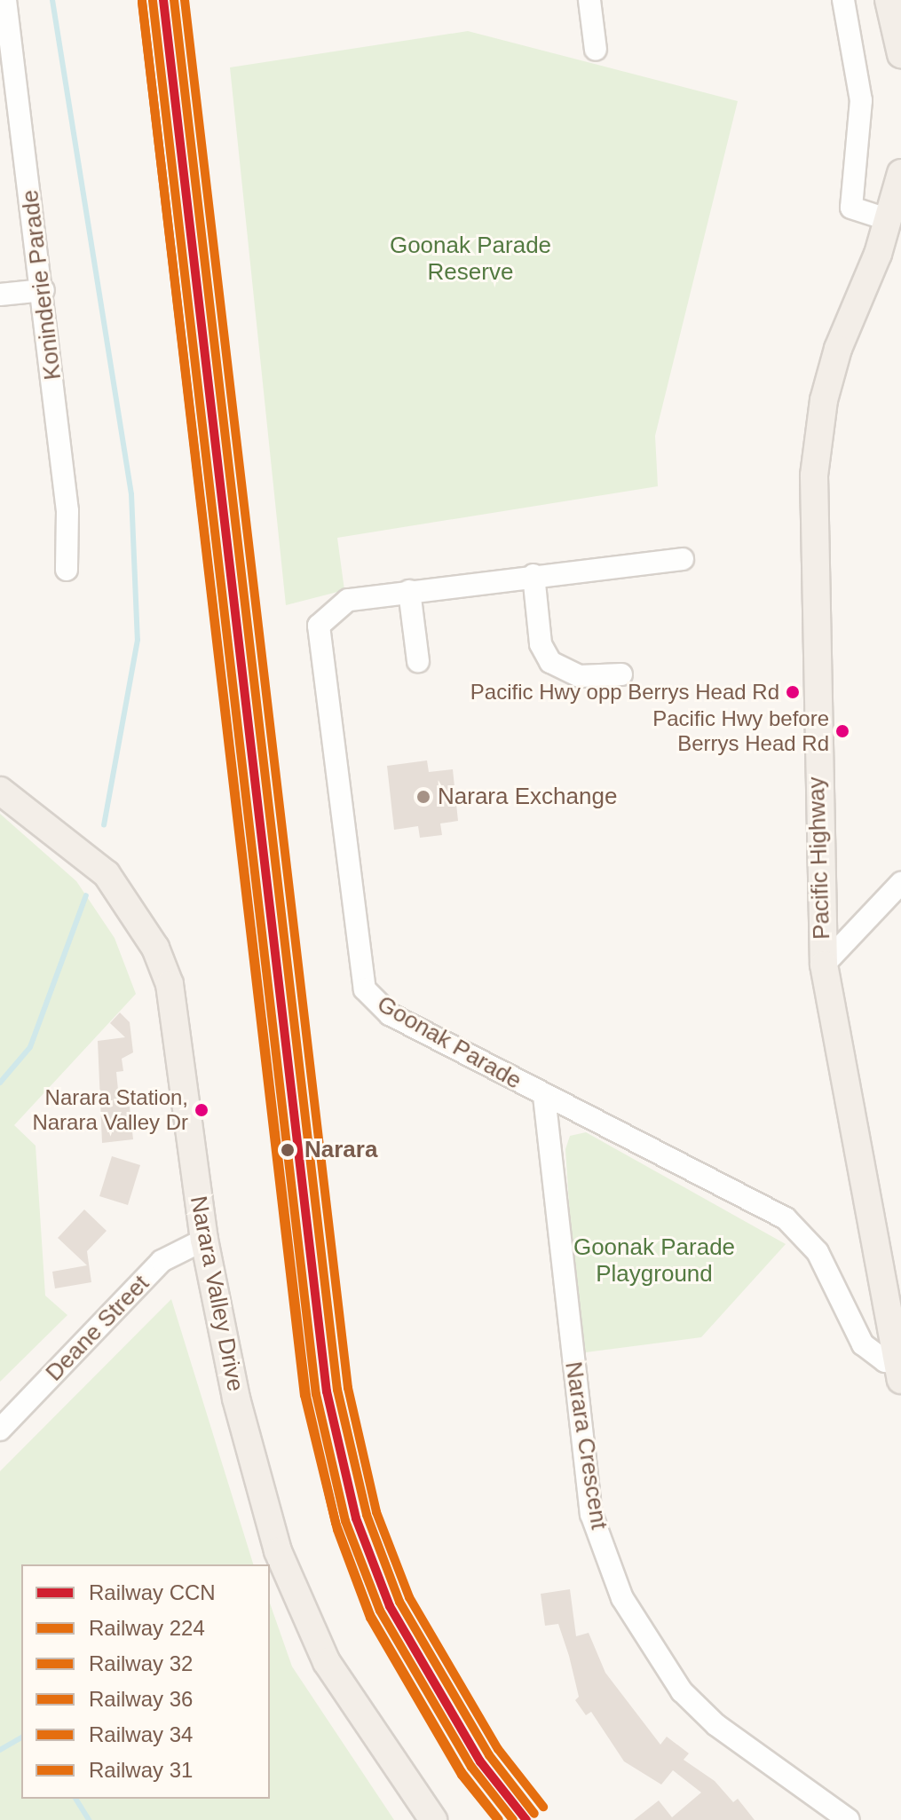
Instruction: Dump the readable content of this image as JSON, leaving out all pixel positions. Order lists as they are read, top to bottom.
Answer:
{
  "streets": {
    "main road": ["Pacific Highway", "Narara Valley Drive"],
    "street": [
      "Koninderie Parade",
      "Goonak Parade",
      "Deane Street",
      "Narara Crescent"
    ]
  },
  "crossings": [
    ["Pacific Highway", "Goonak Parade"],
    ["Goonak Parade", "Narara Crescent"],
    ["Narara Valley Drive", "Deane Street"]
  ],
  "parks": ["Goonak Parade Reserve", "Goonak Parade Playground"],
  "places": [
    "Pacific Hwy opp Berrys Head Rd",
    "Pacific Hwy before Berrys Head Rd",
    "Narara Exchange",
    "Narara Station, Narara Valley Dr",
    "Narara"
  ],
  "lines": [
    "rail line CCN",
    "rail line 32",
    "rail line 34",
    "rail line 224",
    "rail line 31",
    "rail line 36"
  ],
  "legend": [
    "Railway CCN",
    "Railway 224",
    "Railway 32",
    "Railway 36",
    "Railway 34",
    "Railway 31"
  ]
}
